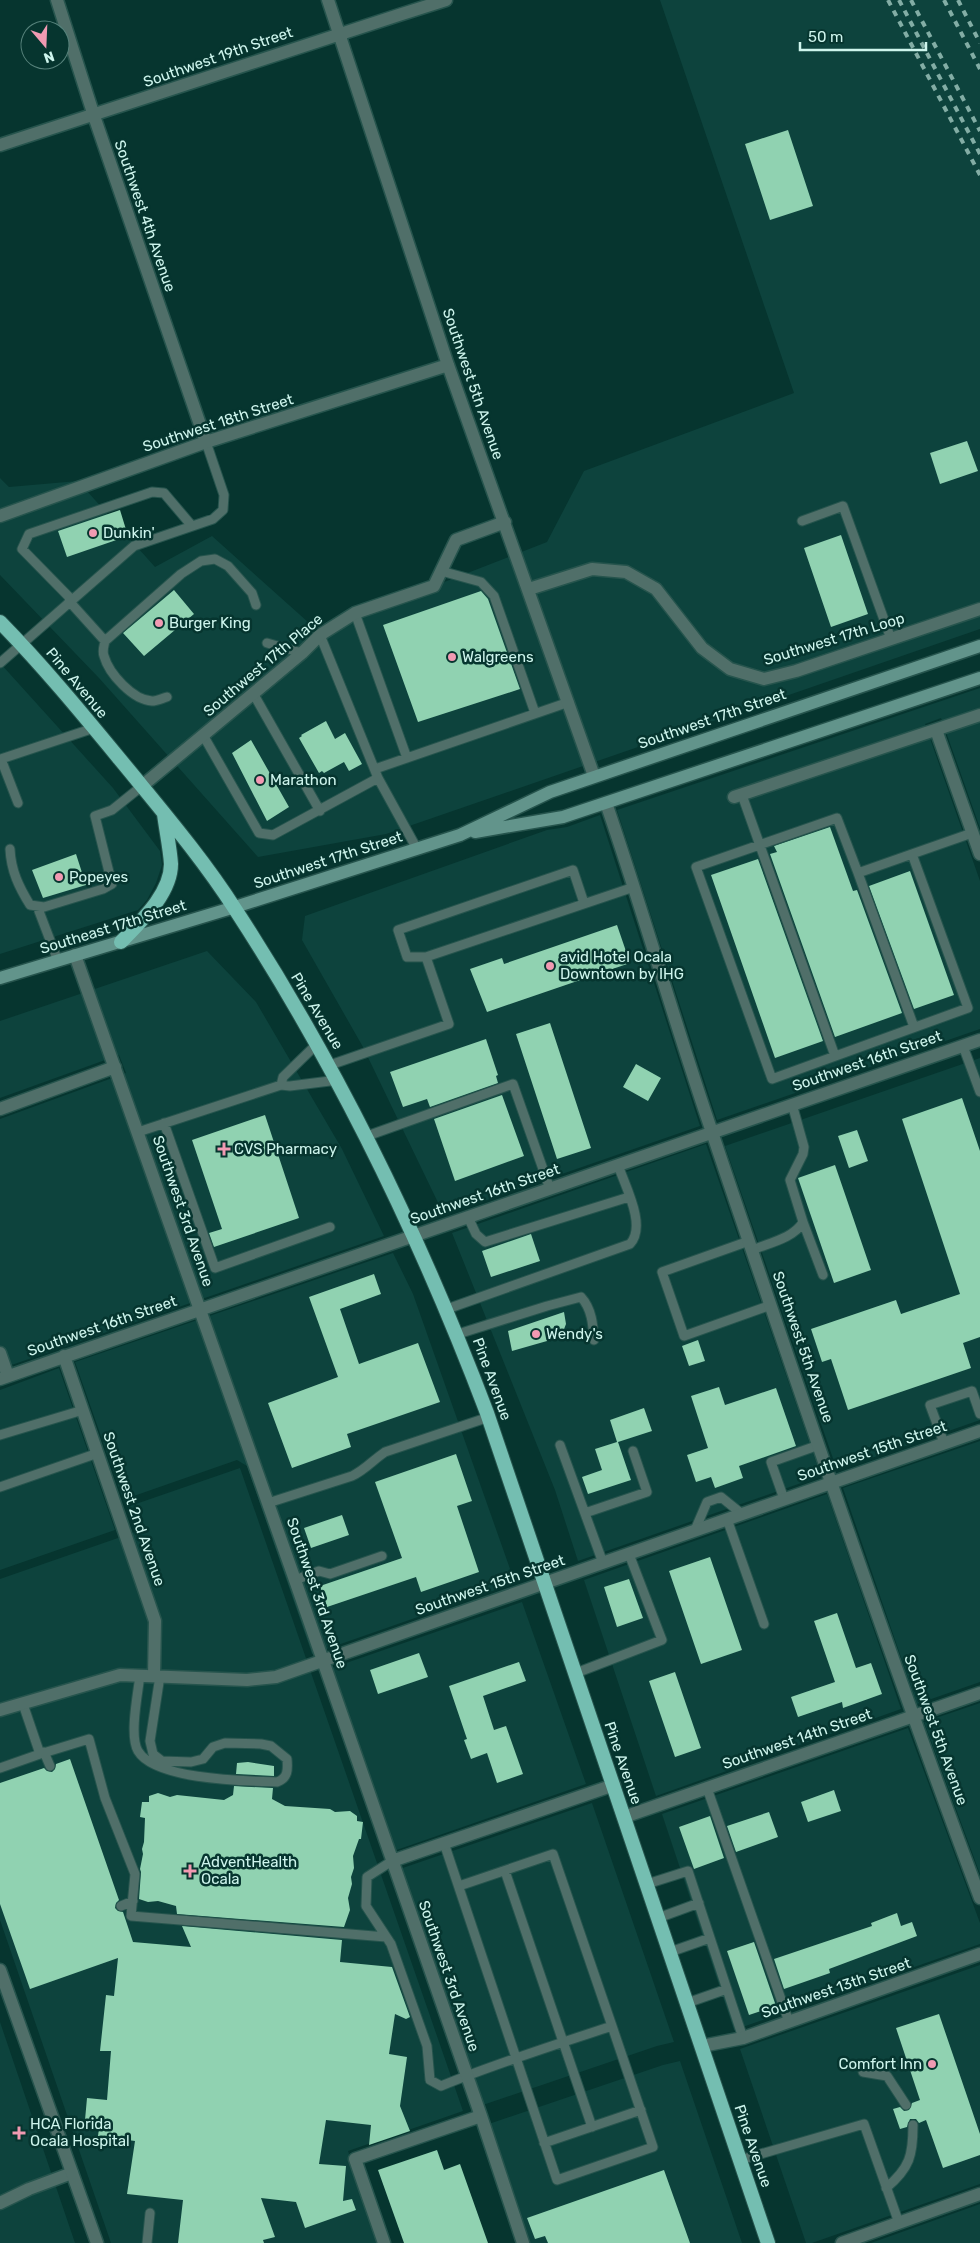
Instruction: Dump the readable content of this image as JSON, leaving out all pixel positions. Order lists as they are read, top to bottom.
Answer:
{
  "streets": {
    "highway": ["Pine Avenue"],
    "main road": ["Southwest 17th Street", "Southeast 17th Street"],
    "street": [
      "Southwest 19th Street",
      "Southwest 4th Avenue",
      "Southwest 5th Avenue",
      "Southwest 18th Street",
      "Southwest 17th Loop",
      "Southwest 17th Place",
      "Southwest 16th Street",
      "Southwest 3rd Avenue",
      "Southwest 15th Street",
      "Southwest 2nd Avenue",
      "Southwest 14th Street",
      "Southwest 13th Street"
    ]
  },
  "crossings": [
    ["Southwest 19th Street", "Southwest 4th Avenue"],
    ["Southwest 19th Street", "Southwest 5th Avenue"],
    ["Southwest 4th Avenue", "Southwest 18th Street"],
    ["Southwest 5th Avenue", "Southwest 18th Street"],
    ["Southwest 5th Avenue", "Southwest 17th Loop"],
    ["Southwest 5th Avenue", "Southwest 17th Place"],
    ["Southwest 5th Avenue", "Southwest 17th Street"],
    ["Southwest 5th Avenue", "Southwest 16th Street"],
    ["Southwest 5th Avenue", "Southwest 15th Street"],
    ["Southwest 5th Avenue", "Southwest 14th Street"],
    ["Southwest 17th Place", "Pine Avenue"],
    ["Pine Avenue", "Southwest 17th Street"],
    ["Pine Avenue", "Southeast 17th Street"],
    ["Pine Avenue", "Southwest 16th Street"],
    ["Pine Avenue", "Southwest 15th Street"],
    ["Pine Avenue", "Southwest 14th Street"],
    ["Pine Avenue", "Southwest 13th Street"],
    ["Southwest 17th Street", "Southeast 17th Street"],
    ["Southeast 17th Street", "Southwest 3rd Avenue"],
    ["Southwest 16th Street", "Southwest 3rd Avenue"],
    ["Southwest 16th Street", "Southwest 2nd Avenue"],
    ["Southwest 3rd Avenue", "Southwest 15th Street"],
    ["Southwest 15th Street", "Southwest 2nd Avenue"]
  ],
  "places": {
    "other": [
      "Dunkin'",
      "Burger King",
      "Walgreens",
      "Marathon",
      "Popeyes",
      "avid Hotel Ocala Downtown by IHG",
      "Wendy's",
      "Comfort Inn"
    ],
    "health": ["CVS Pharmacy", "AdventHealth Ocala", "HCA Florida Ocala Hospital"]
  },
  "scale_bar": "50 m",
  "north": "bottom"
}
